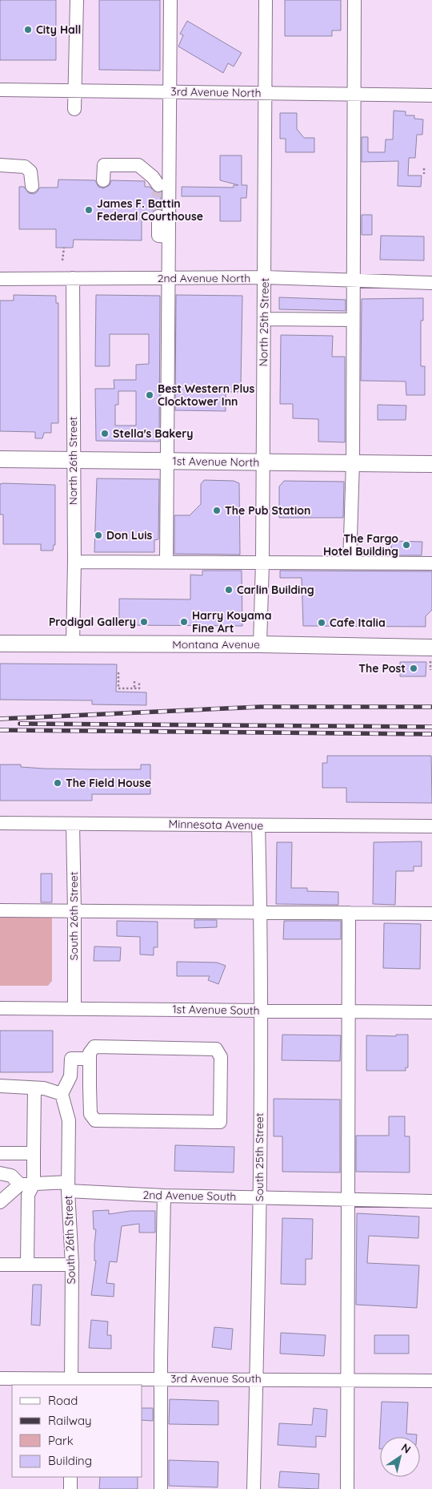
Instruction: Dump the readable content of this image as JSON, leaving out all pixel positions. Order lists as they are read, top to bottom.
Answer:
{
  "streets": {
    "main road": ["1st Avenue North", "Montana Avenue"],
    "street": [
      "3rd Avenue North",
      "2nd Avenue North",
      "North 25th Street",
      "North 26th Street",
      "Minnesota Avenue",
      "South 26th Street",
      "1st Avenue South",
      "South 25th Street",
      "2nd Avenue South",
      "3rd Avenue South"
    ]
  },
  "crossings": [
    ["3rd Avenue North", "North 25th Street"],
    ["2nd Avenue North", "North 25th Street"],
    ["2nd Avenue North", "North 26th Street"],
    ["North 25th Street", "1st Avenue North"],
    ["North 25th Street", "Montana Avenue"],
    ["North 26th Street", "1st Avenue North"],
    ["North 26th Street", "Montana Avenue"],
    ["Minnesota Avenue", "South 26th Street"],
    ["Minnesota Avenue", "South 25th Street"],
    ["South 26th Street", "1st Avenue South"],
    ["South 26th Street", "2nd Avenue South"],
    ["South 26th Street", "3rd Avenue South"],
    ["1st Avenue South", "South 25th Street"],
    ["South 25th Street", "2nd Avenue South"],
    ["South 25th Street", "3rd Avenue South"]
  ],
  "places": [
    "City Hall",
    "James F. Battin Federal Courthouse",
    "Best Western Plus Clocktower Inn",
    "Stella's Bakery",
    "The Pub Station",
    "Don Luis",
    "The Fargo Hotel Building",
    "Carlin Building",
    "Prodigal Gallery",
    "Harry Koyama Fine Art",
    "Cafe Italia",
    "The Post",
    "The Field House"
  ],
  "legend": [
    "Road",
    "Railway",
    "Park",
    "Building"
  ],
  "north": "top right"
}
